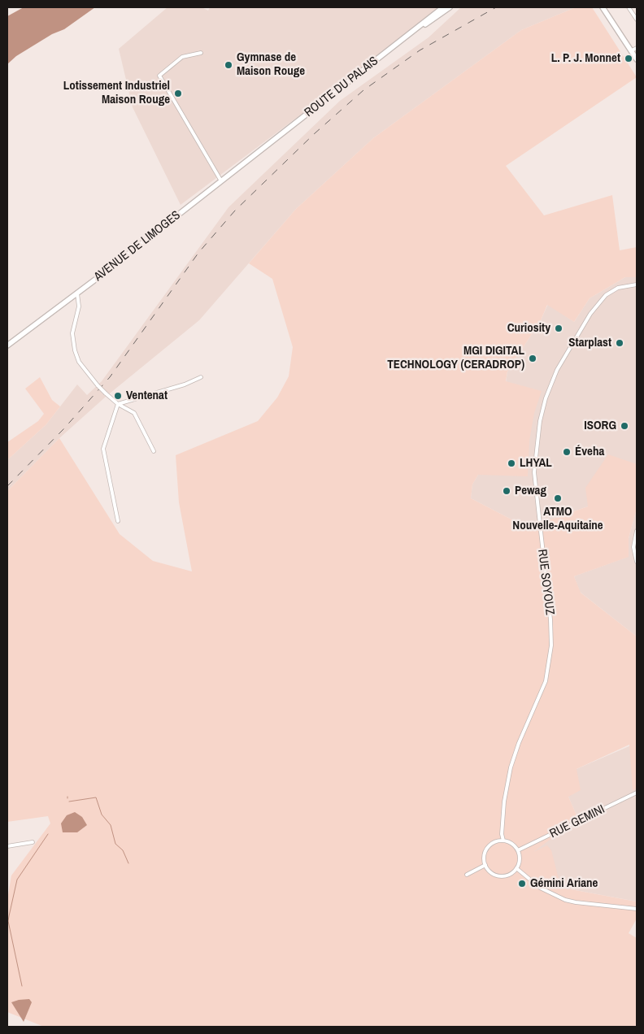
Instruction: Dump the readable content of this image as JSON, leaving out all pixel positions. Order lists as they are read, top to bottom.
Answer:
{
  "streets": {
    "main road": ["ROUTE DU PALAIS", "AVENUE DE LIMOGES"],
    "street": ["RUE SOYOUZ", "RUE GEMINI"]
  },
  "crossings": [
    ["ROUTE DU PALAIS", "AVENUE DE LIMOGES"],
    ["RUE SOYOUZ", "RUE GEMINI"]
  ],
  "places": [
    "L. P. J. Monnet",
    "Gymnase de Maison Rouge",
    "Lotissement Industriel Maison Rouge",
    "Curiosity",
    "Starplast",
    "MGI DIGITAL TECHNOLOGY (CERADROP)",
    "Ventenat",
    "ISORG",
    "Éveha",
    "LHYAL",
    "Pewag",
    "ATMO Nouvelle-Aquitaine",
    "Gémini Ariane"
  ]
}
